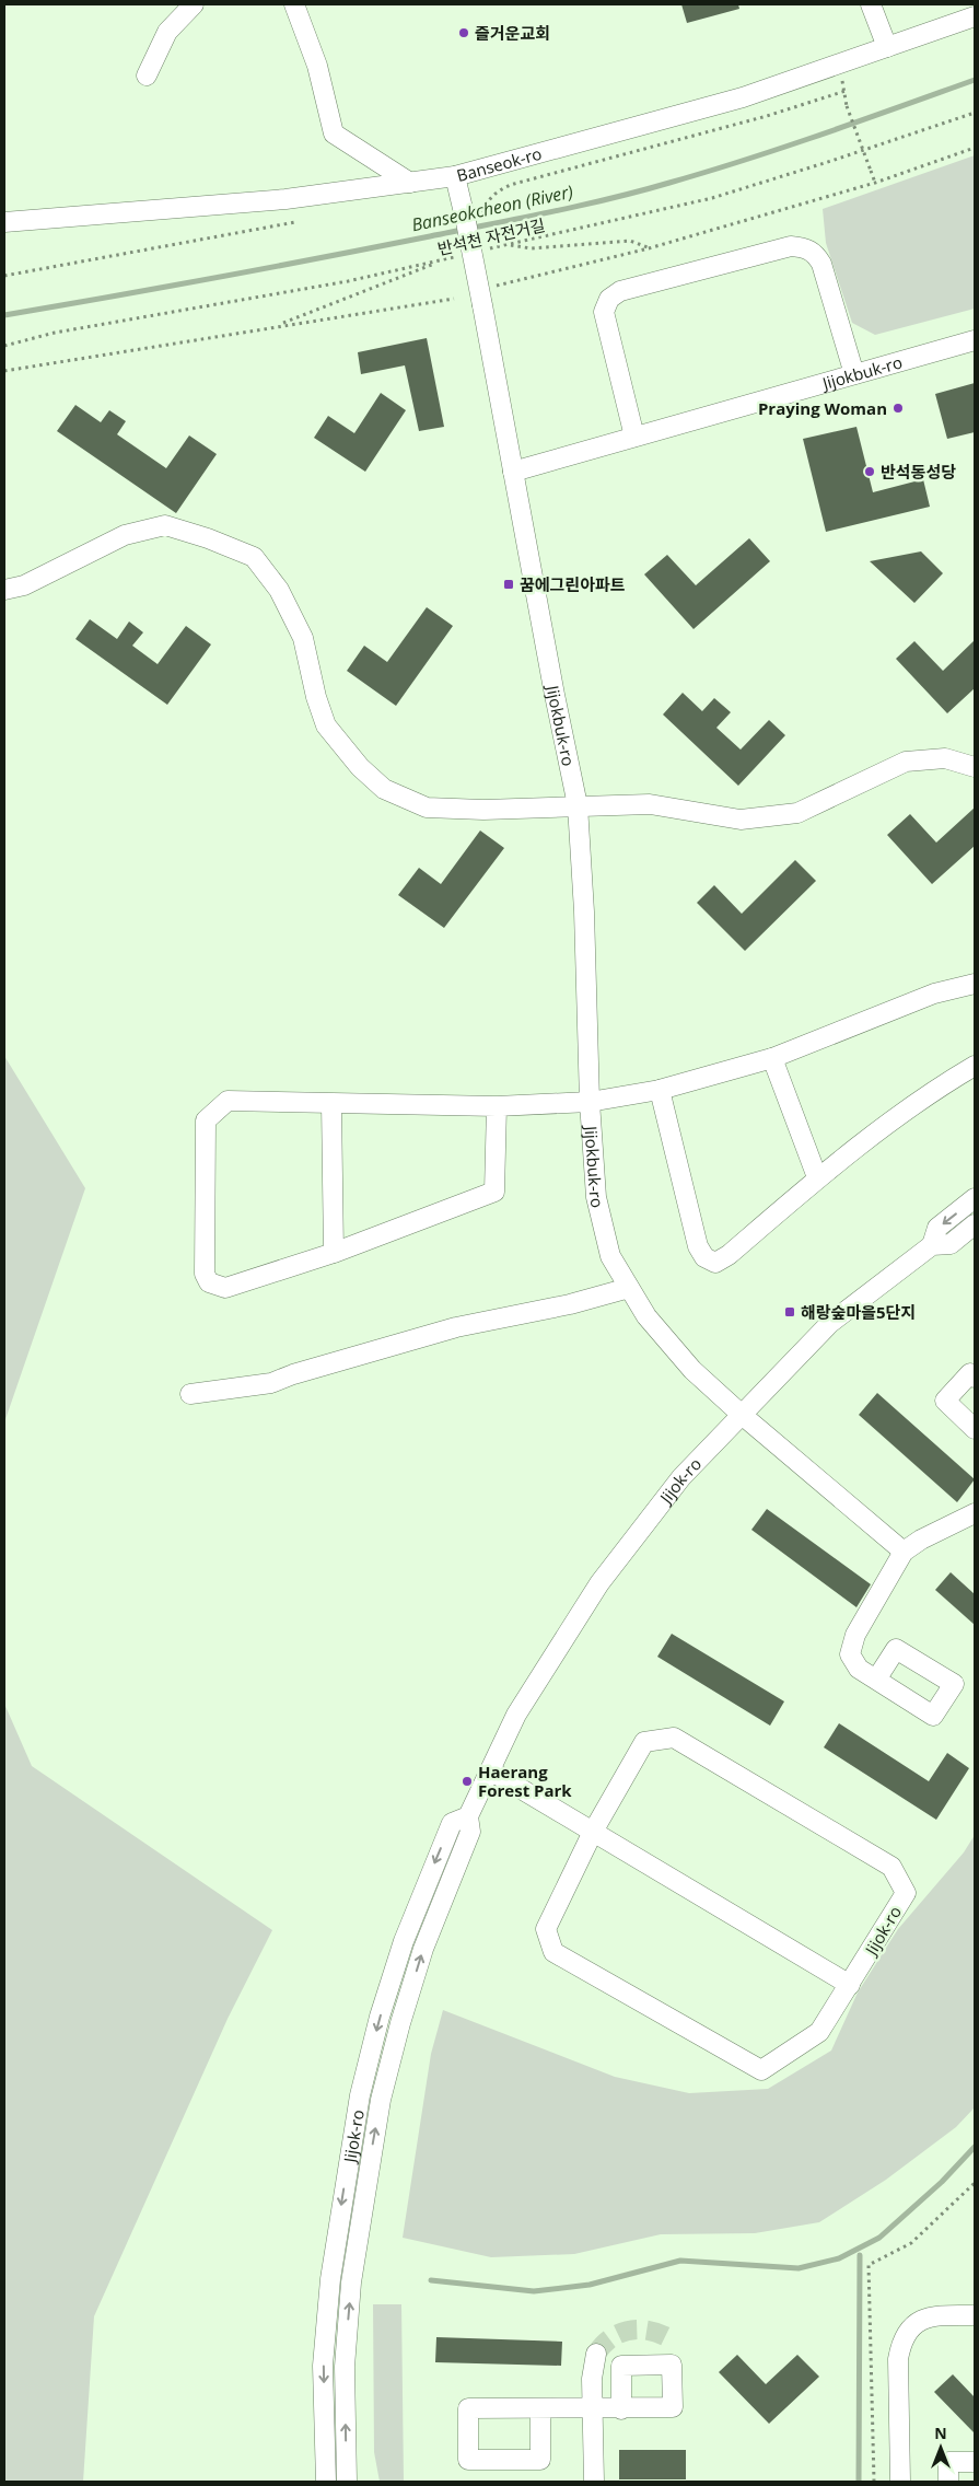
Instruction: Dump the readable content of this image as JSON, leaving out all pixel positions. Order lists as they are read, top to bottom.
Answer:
{
  "streets": {
    "street": ["Banseok-ro", "Jijokbuk-ro", "Jijok-ro"],
    "path": ["반석천 자전거길"]
  },
  "crossings": [
    ["Jijokbuk-ro", "Jijok-ro"]
  ],
  "water": ["Banseokcheon (River)"],
  "places": {
    "other": [
      "즐거운교회",
      "Praying Woman",
      "반석동성당",
      "Haerang Forest Park"
    ],
    "transit": ["꿈에그린아파트", "해랑숲마을5단지"]
  },
  "north": "top"
}
